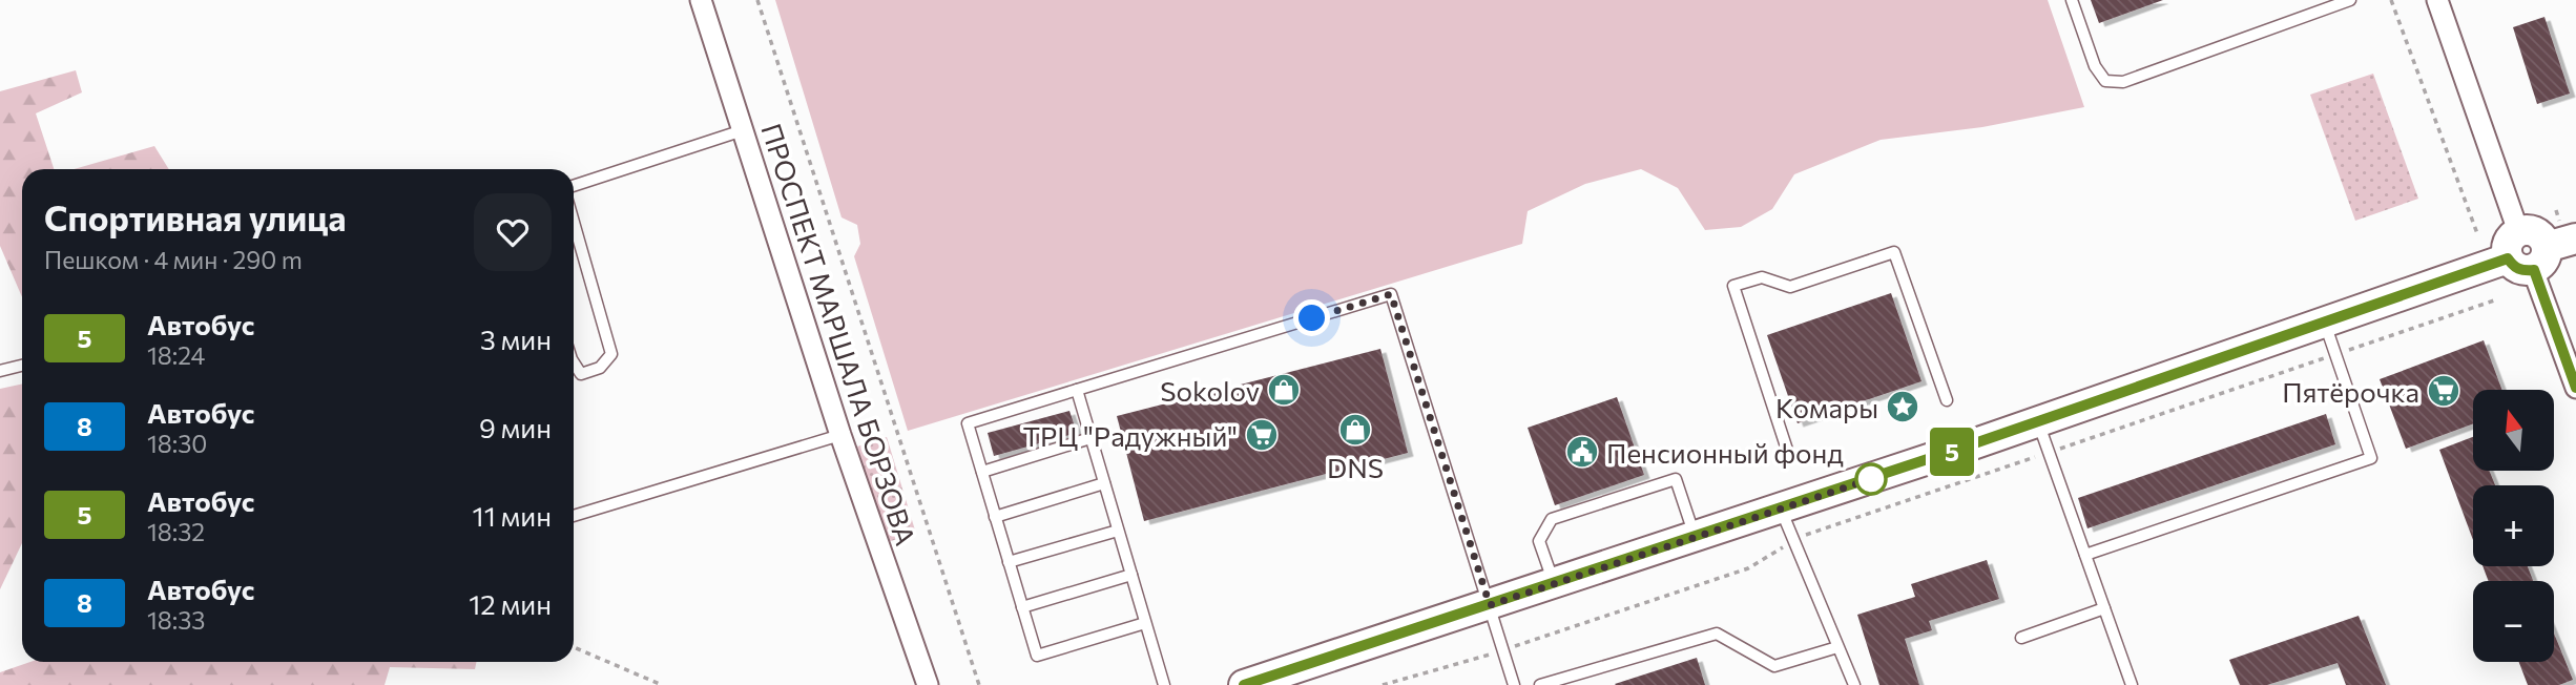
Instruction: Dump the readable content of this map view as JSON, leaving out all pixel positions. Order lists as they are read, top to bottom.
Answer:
{
  "streets": {
    "street": ["ПРОСПЕКТ МАРШАЛА БОРЗОВА"]
  },
  "places": {
    "shop": ["Sokolov", "DNS"],
    "supermarket": ["Пятёрочка", "ТРЦ \"Радужный\""],
    "place": ["Комары"],
    "public building": ["Пенсионный фонд"]
  },
  "lines": ["bus line 5"],
  "north": "top",
  "page": {
    "on_map": "5",
    "heading": ["Спортивная улица", "Пешком · 4 мин · 290 m"],
    "list": [
      {
        "mark": "5",
        "name": "Автобус",
        "note": "18:24",
        "value": "3 мин"
      },
      {
        "mark": "8",
        "name": "Автобус",
        "note": "18:30",
        "value": "9 мин"
      },
      {
        "mark": "5",
        "name": "Автобус",
        "note": "18:32",
        "value": "11 мин"
      },
      {
        "mark": "8",
        "name": "Автобус",
        "note": "18:33",
        "value": "12 мин"
      }
    ],
    "map_buttons": ["+", "−"]
  }
}
